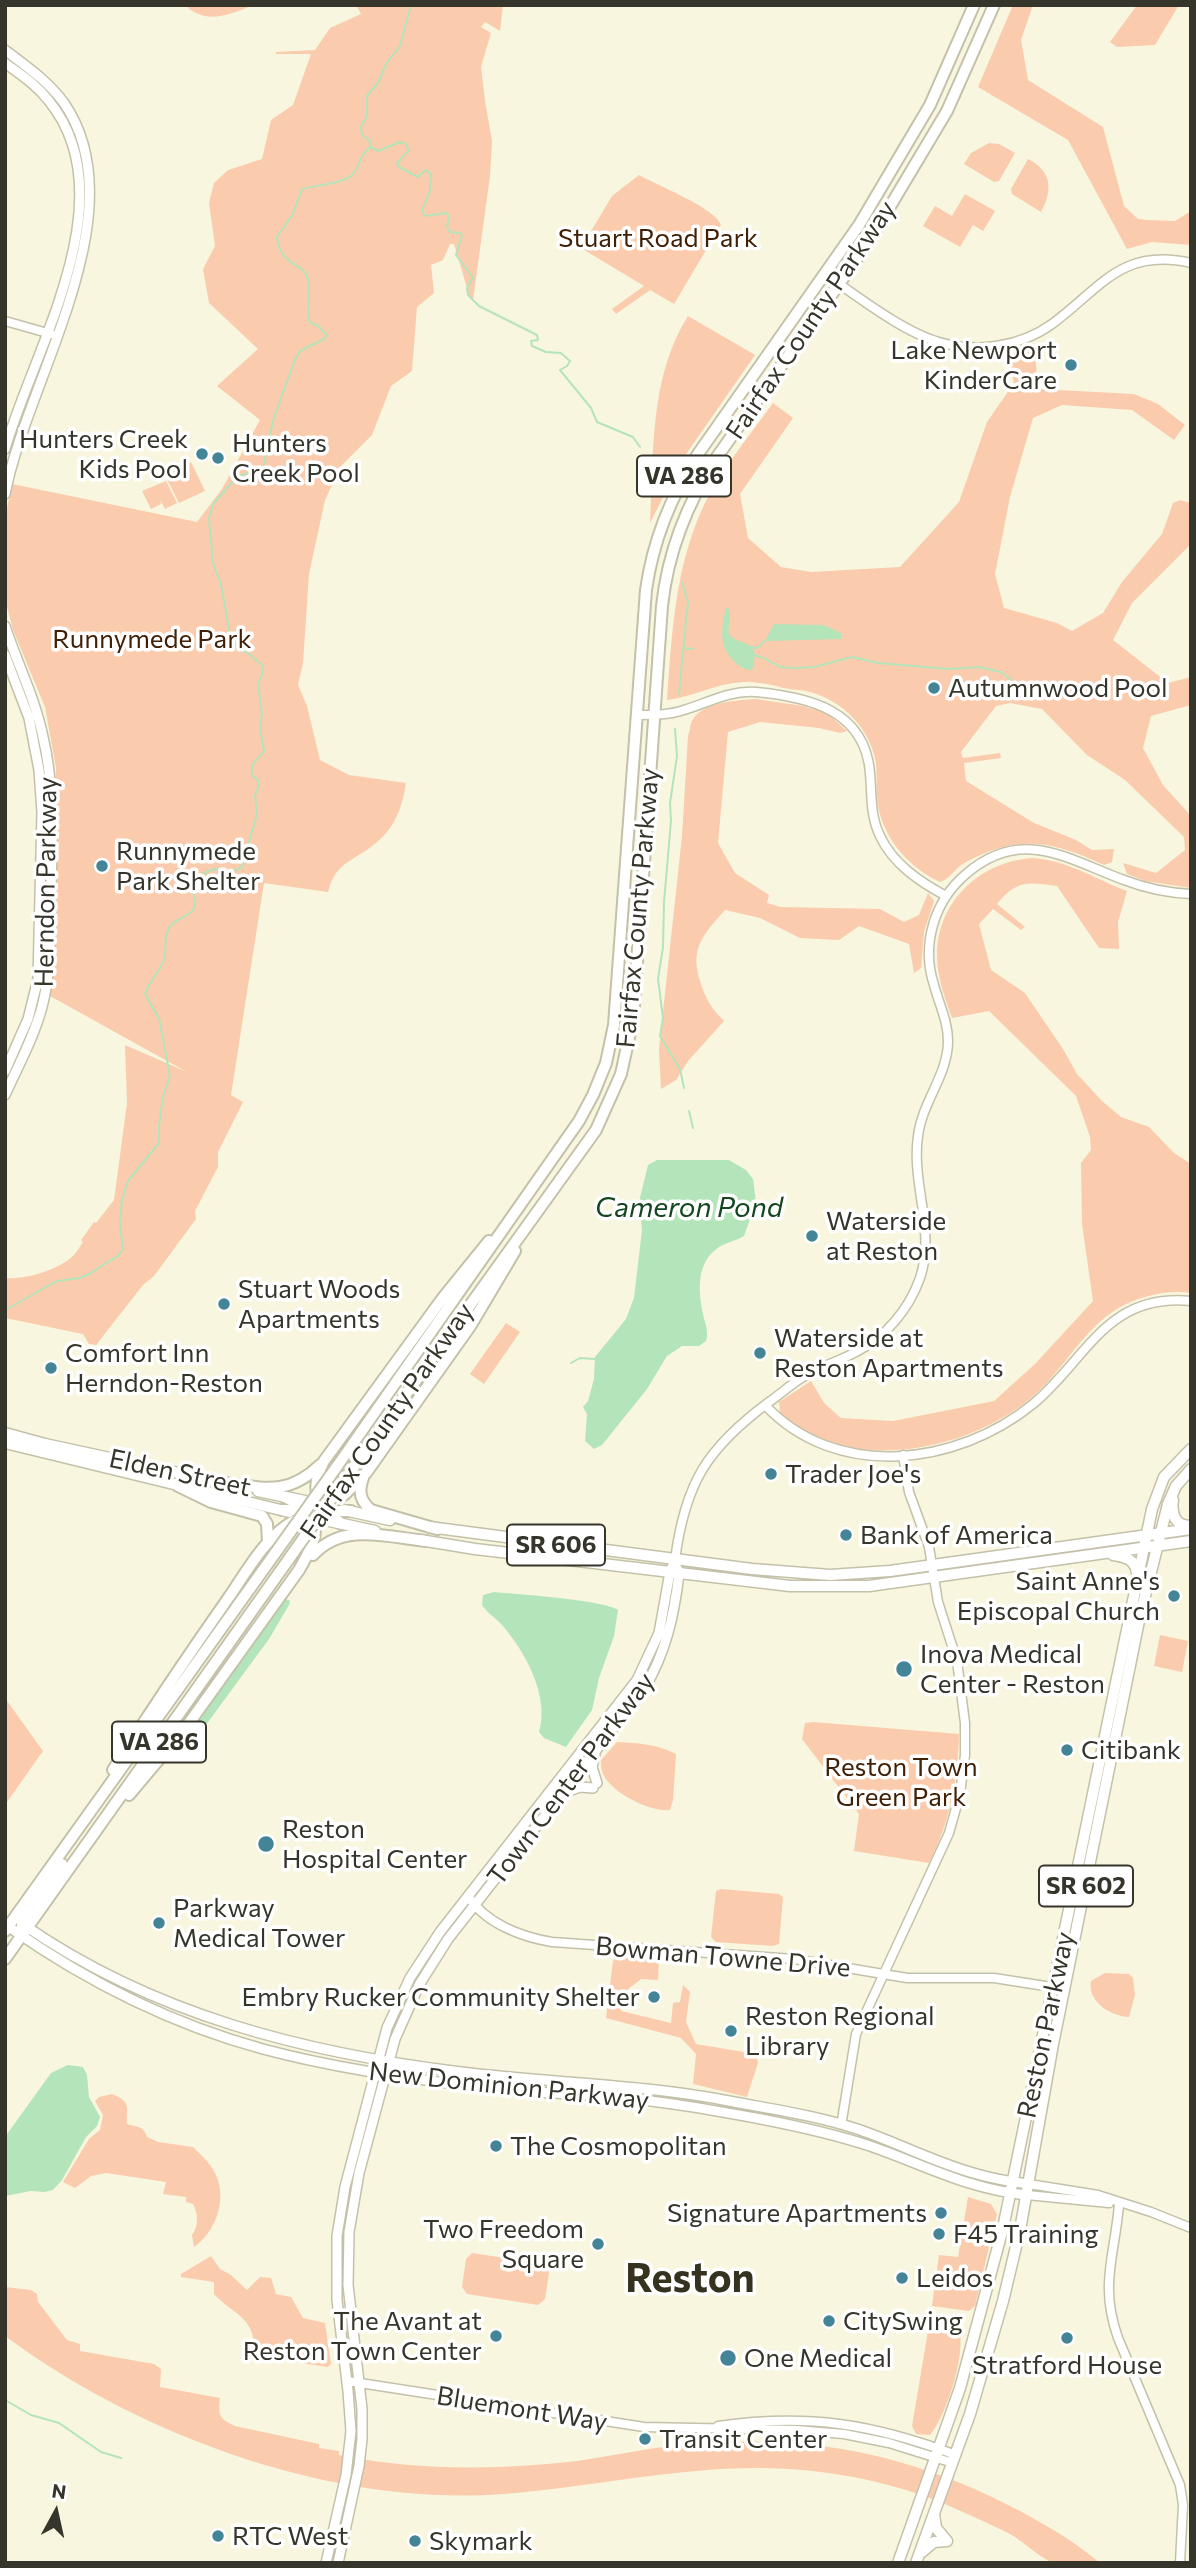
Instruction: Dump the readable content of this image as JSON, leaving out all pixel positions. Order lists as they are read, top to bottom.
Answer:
{
  "streets": {
    "highway": ["Fairfax County Parkway", "VA 286"],
    "main road": [
      "Herndon Parkway",
      "Elden Street",
      "SR 606",
      "Town Center Parkway",
      "SR 602",
      "Reston Parkway",
      "New Dominion Parkway"
    ],
    "street": ["Bowman Towne Drive", "Bluemont Way"]
  },
  "crossings": [
    ["Fairfax County Parkway", "New Dominion Parkway"],
    ["SR 606", "Town Center Parkway"],
    ["SR 606", "Reston Parkway"],
    ["Town Center Parkway", "Bowman Towne Drive"],
    ["Town Center Parkway", "New Dominion Parkway"],
    ["Town Center Parkway", "Bluemont Way"],
    ["Bowman Towne Drive", "Reston Parkway"],
    ["Reston Parkway", "New Dominion Parkway"],
    ["Reston Parkway", "Bluemont Way"]
  ],
  "districts": ["Reston"],
  "water": ["Cameron Pond"],
  "parks": ["Stuart Road Park", "Runnymede Park", "Reston Town Green Park"],
  "places": [
    "Lake Newport KinderCare",
    "Hunters Creek Kids Pool",
    "Hunters Creek Pool",
    "Autumnwood Pool",
    "Runnymede Park Shelter",
    "Waterside at Reston",
    "Stuart Woods Apartments",
    "Waterside at Reston Apartments",
    "Comfort Inn Herndon-Reston",
    "Trader Joe's",
    "Bank of America",
    "Saint Anne's Episcopal Church",
    "Inova Medical Center - Reston",
    "Citibank",
    "Reston Hospital Center",
    "Parkway Medical Tower",
    "Embry Rucker Community Shelter",
    "Reston Regional Library",
    "The Cosmopolitan",
    "Signature Apartments",
    "F45 Training",
    "Two Freedom Square",
    "Leidos",
    "CitySwing",
    "The Avant at Reston Town Center",
    "Stratford House",
    "One Medical",
    "Transit Center",
    "RTC West",
    "Skymark"
  ],
  "north": "top"
}
